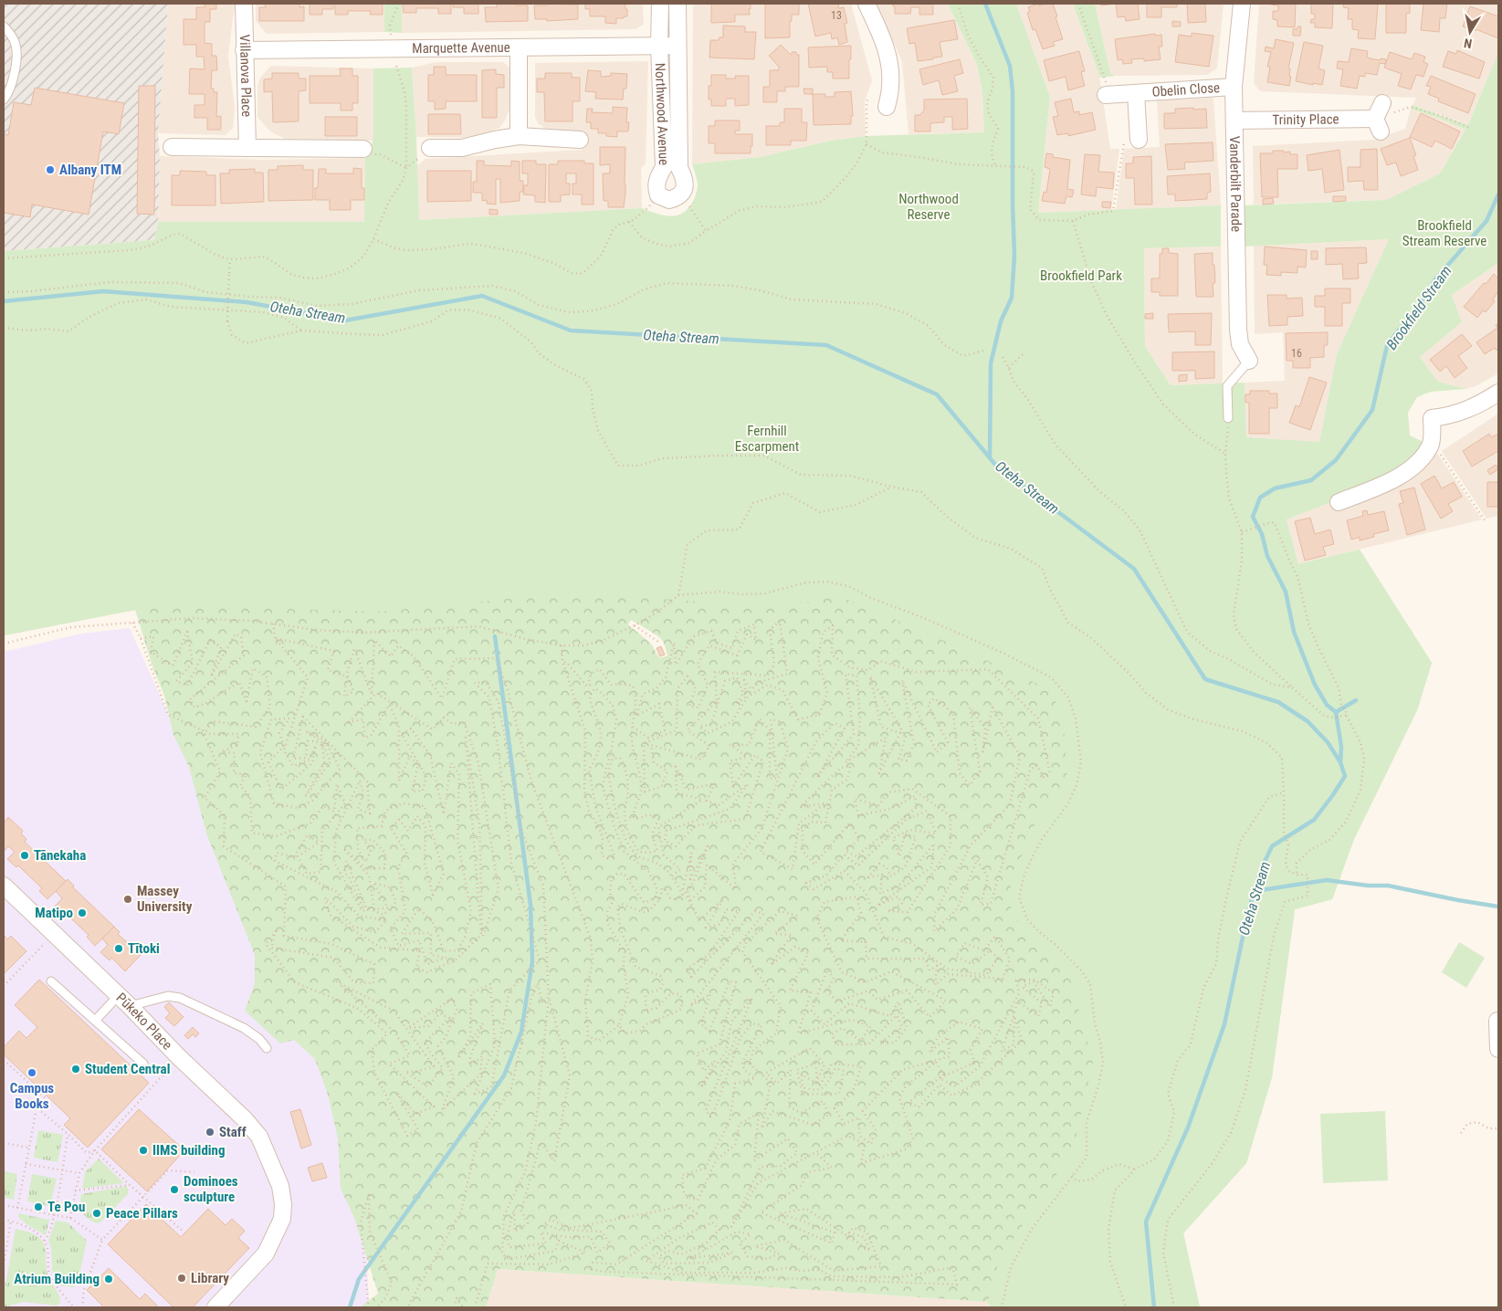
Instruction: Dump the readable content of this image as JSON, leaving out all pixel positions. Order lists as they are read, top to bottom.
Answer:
{
  "streets": {
    "street": [
      "Marquette Avenue",
      "Villanova Place",
      "Obelin Close",
      "Northwood Avenue",
      "Trinity Place",
      "Vanderbilt Parade",
      "Pūkeko Place"
    ]
  },
  "crossings": [
    ["Marquette Avenue", "Villanova Place"],
    ["Marquette Avenue", "Northwood Avenue"],
    ["Obelin Close", "Vanderbilt Parade"],
    ["Trinity Place", "Vanderbilt Parade"]
  ],
  "water": ["Brookfield Stream", "Oteha Stream"],
  "parks": [
    "Northwood Reserve",
    "Brookfield Stream Reserve",
    "Brookfield Park",
    "Fernhill Escarpment"
  ],
  "places": [
    "Albany ITM",
    "Tānekaha",
    "Massey University",
    "Matipo",
    "Tītoki",
    "Student Central",
    "Campus Books",
    "Staff",
    "IIMS building",
    "Dominoes sculpture",
    "Te Pou",
    "Peace Pillars",
    "Library",
    "Atrium Building"
  ],
  "house_numbers": ["13", "16"],
  "north": "bottom"
}
